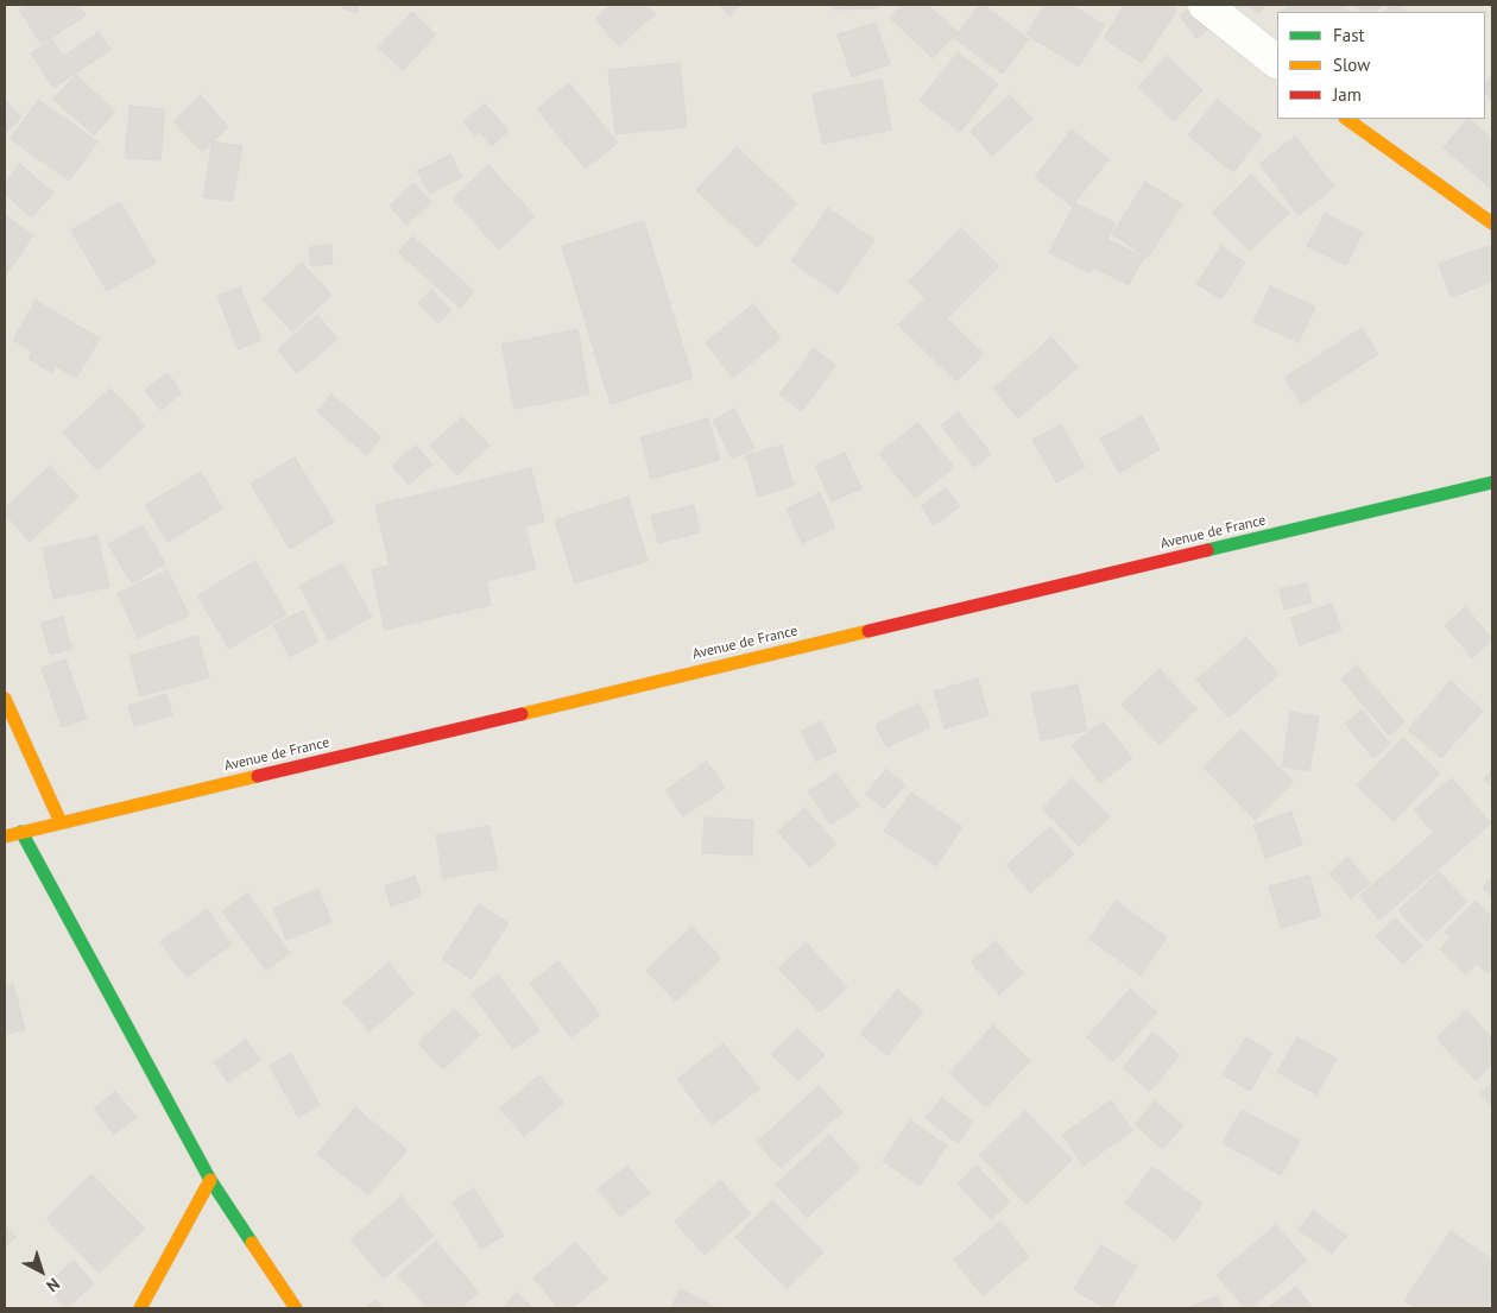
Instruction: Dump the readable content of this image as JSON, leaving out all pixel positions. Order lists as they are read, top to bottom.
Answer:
{
  "streets": {
    "main road": ["Avenue de France"]
  },
  "legend": ["Fast", "Slow", "Jam"],
  "north": "bottom right"
}
